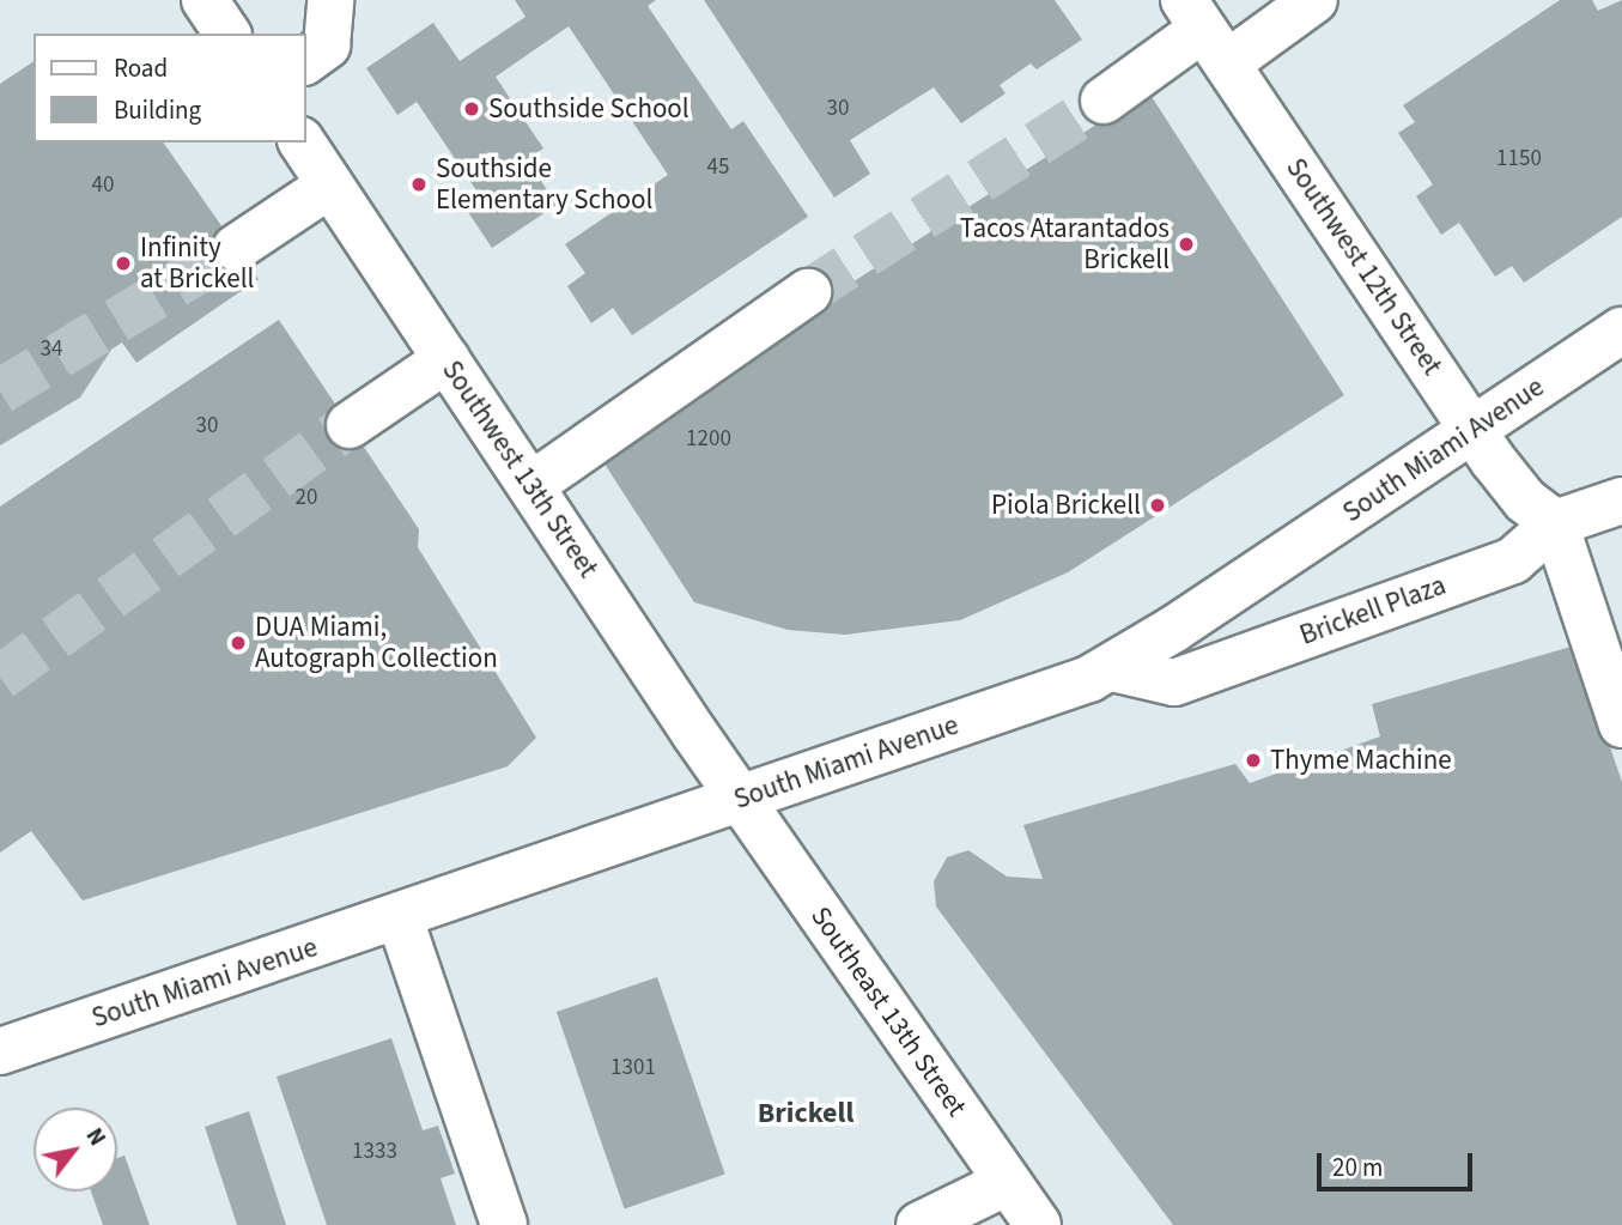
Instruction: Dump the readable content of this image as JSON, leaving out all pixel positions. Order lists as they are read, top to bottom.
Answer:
{
  "streets": {
    "main road": [
      "Southwest 12th Street",
      "South Miami Avenue",
      "Southwest 13th Street",
      "Brickell Plaza",
      "Southeast 13th Street"
    ]
  },
  "crossings": [
    ["Southwest 12th Street", "South Miami Avenue"],
    ["Southwest 12th Street", "Brickell Plaza"],
    ["South Miami Avenue", "Southwest 13th Street"],
    ["South Miami Avenue", "Brickell Plaza"],
    ["South Miami Avenue", "Southeast 13th Street"],
    ["Southwest 13th Street", "Southeast 13th Street"]
  ],
  "districts": ["Brickell"],
  "places": [
    "Southside School",
    "Southside Elementary School",
    "Tacos Atarantados Brickell",
    "Infinity at Brickell",
    "Piola Brickell",
    "DUA Miami, Autograph Collection",
    "Thyme Machine"
  ],
  "house_numbers": [
    "30",
    "1150",
    "45",
    "40",
    "34",
    "30",
    "1200",
    "20",
    "1301",
    "1333"
  ],
  "legend": ["Road", "Building"],
  "scale_bar": "20 m",
  "north": "top right"
}
